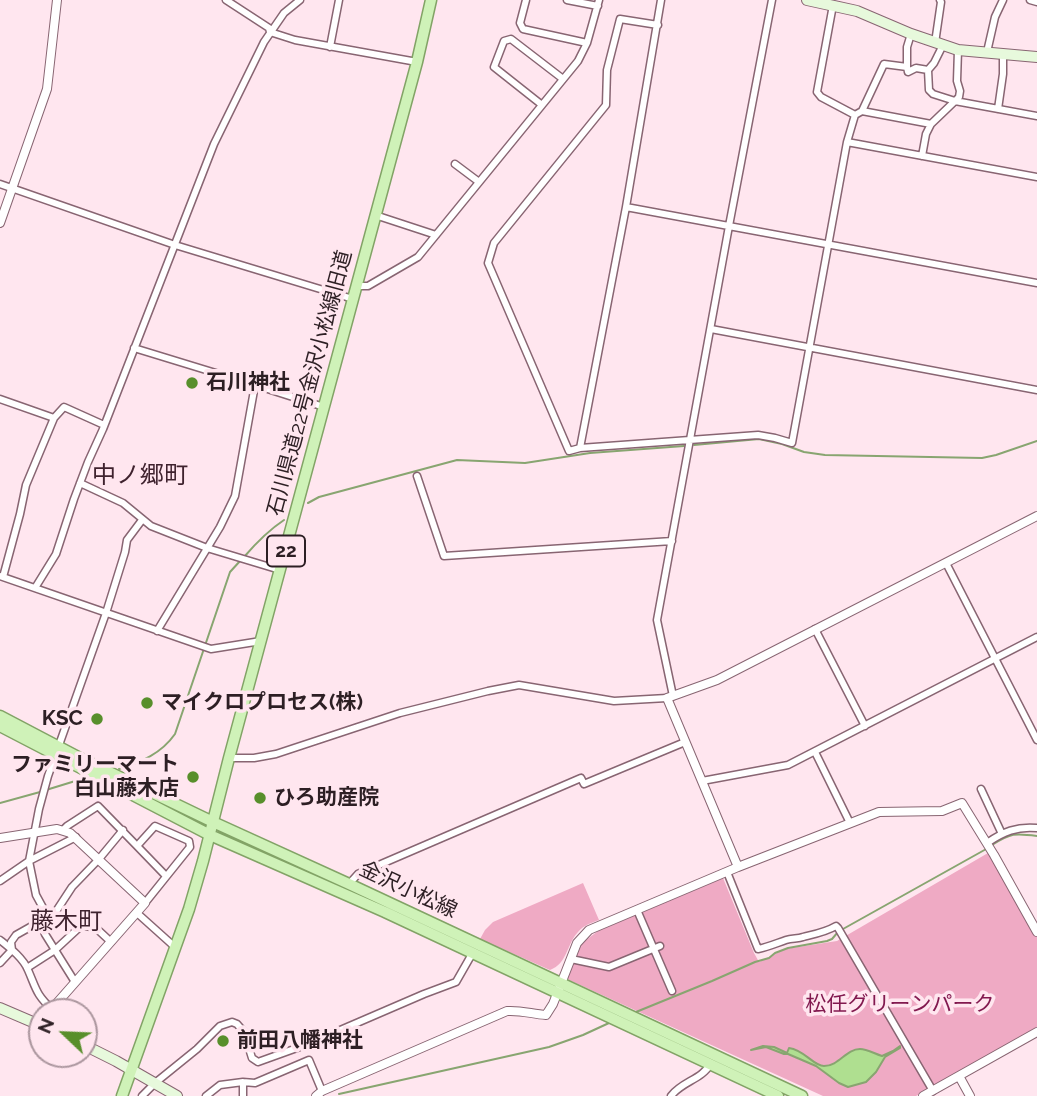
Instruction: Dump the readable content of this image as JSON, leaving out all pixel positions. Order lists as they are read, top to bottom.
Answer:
{
  "streets": {
    "main road": ["石川県道22号金沢小松線旧道", "22", "金沢小松線"]
  },
  "crossings": [
    ["石川県道22号金沢小松線旧道", "金沢小松線"]
  ],
  "districts": ["中ノ郷町", "藤木町"],
  "parks": ["松任グリーンパーク"],
  "places": [
    "石川神社",
    "マイクロプロセス(株)",
    "KSC",
    "ファミリーマート 白山藤木店",
    "ひろ助産院",
    "前田八幡神社"
  ],
  "north": "top left"
}
